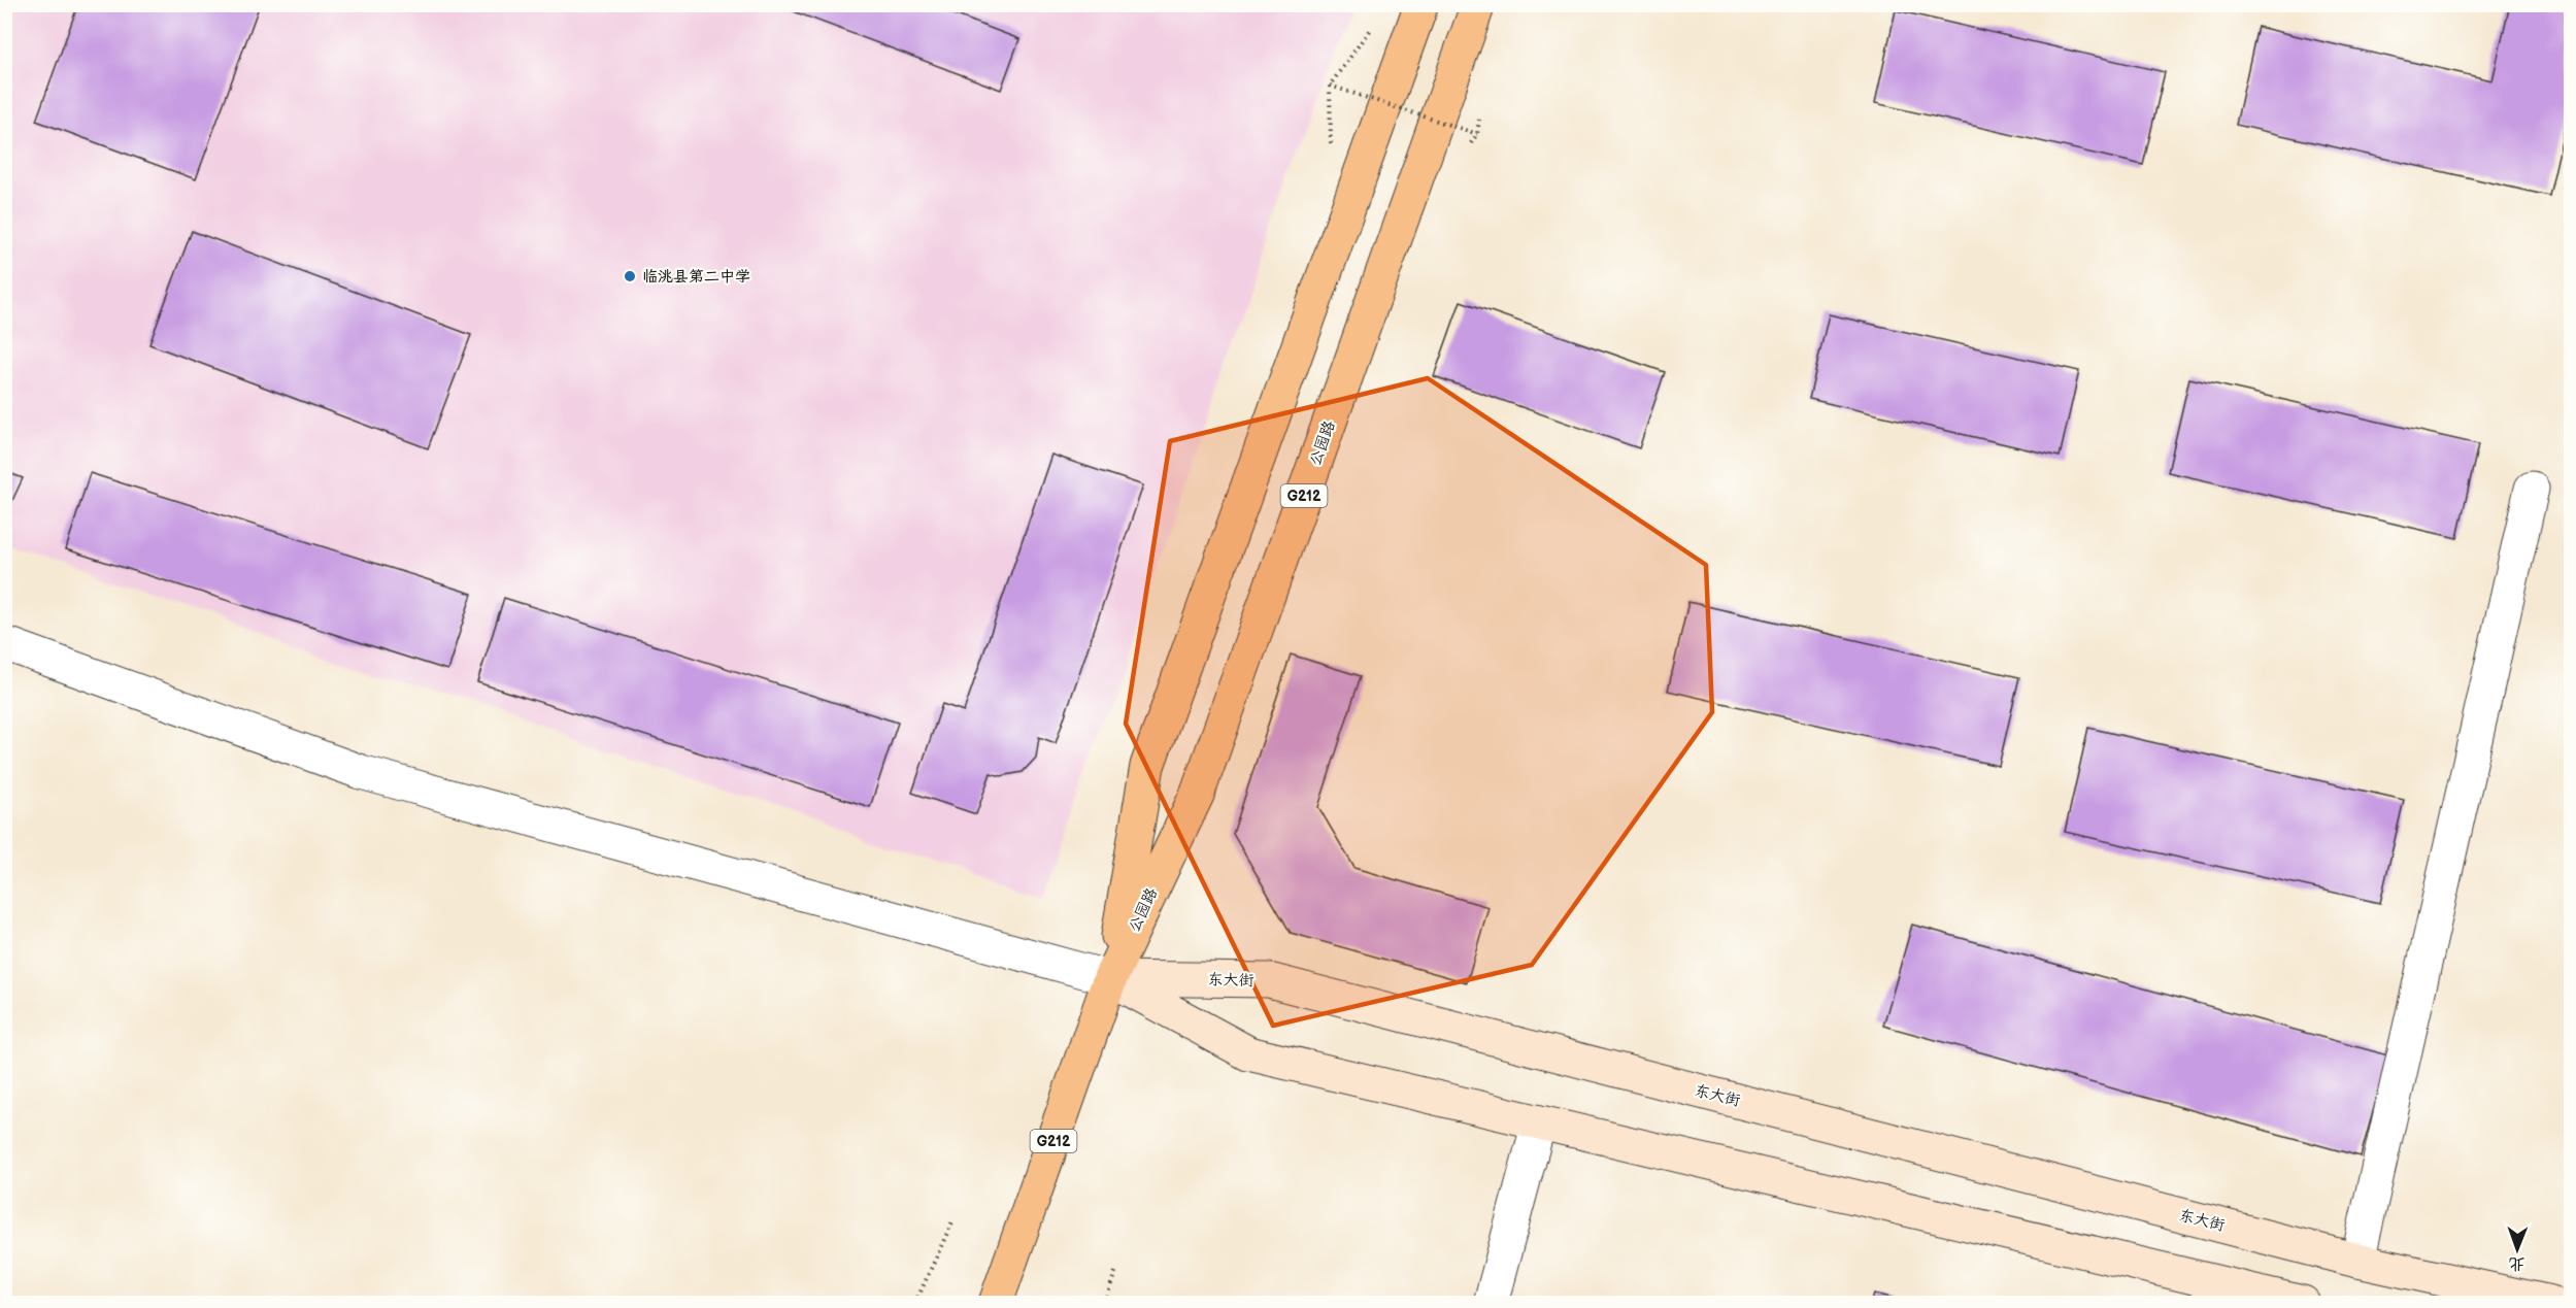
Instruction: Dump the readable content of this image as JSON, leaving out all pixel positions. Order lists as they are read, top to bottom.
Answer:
{
  "streets": {
    "highway": ["公园路", "G212"],
    "main road": ["东大街"]
  },
  "crossings": [
    ["公园路", "东大街"]
  ],
  "places": ["临洮县第二中学"],
  "north": "bottom"
}
